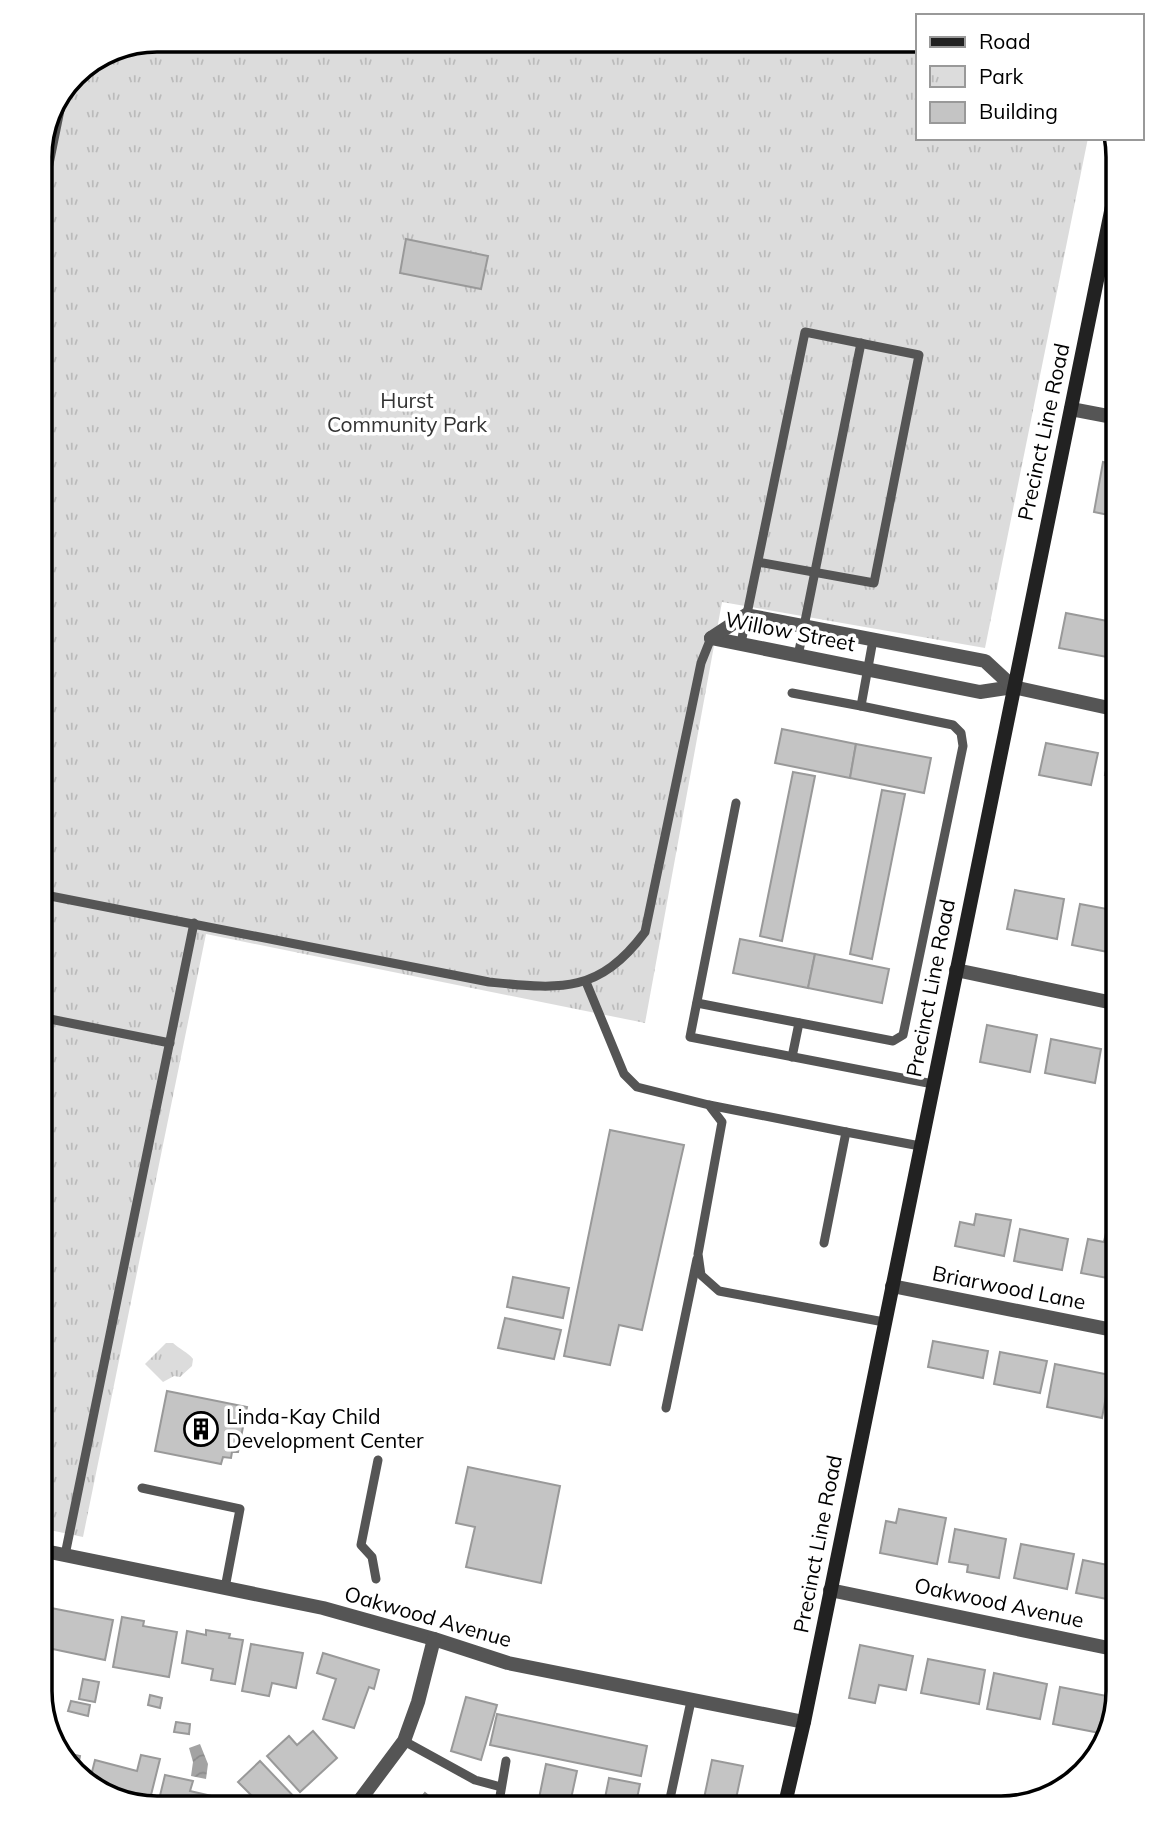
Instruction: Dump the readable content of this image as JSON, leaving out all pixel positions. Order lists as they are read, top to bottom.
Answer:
{
  "streets": {
    "main road": ["Precinct Line Road"],
    "street": ["Willow Street", "Briarwood Lane", "Oakwood Avenue"]
  },
  "crossings": [
    ["Precinct Line Road", "Willow Street"],
    ["Precinct Line Road", "Briarwood Lane"],
    ["Precinct Line Road", "Oakwood Avenue"]
  ],
  "parks": ["Hurst Community Park"],
  "places": {
    "building": ["Linda-Kay Child Development Center"]
  },
  "legend": ["Road", "Park", "Building"]
}
